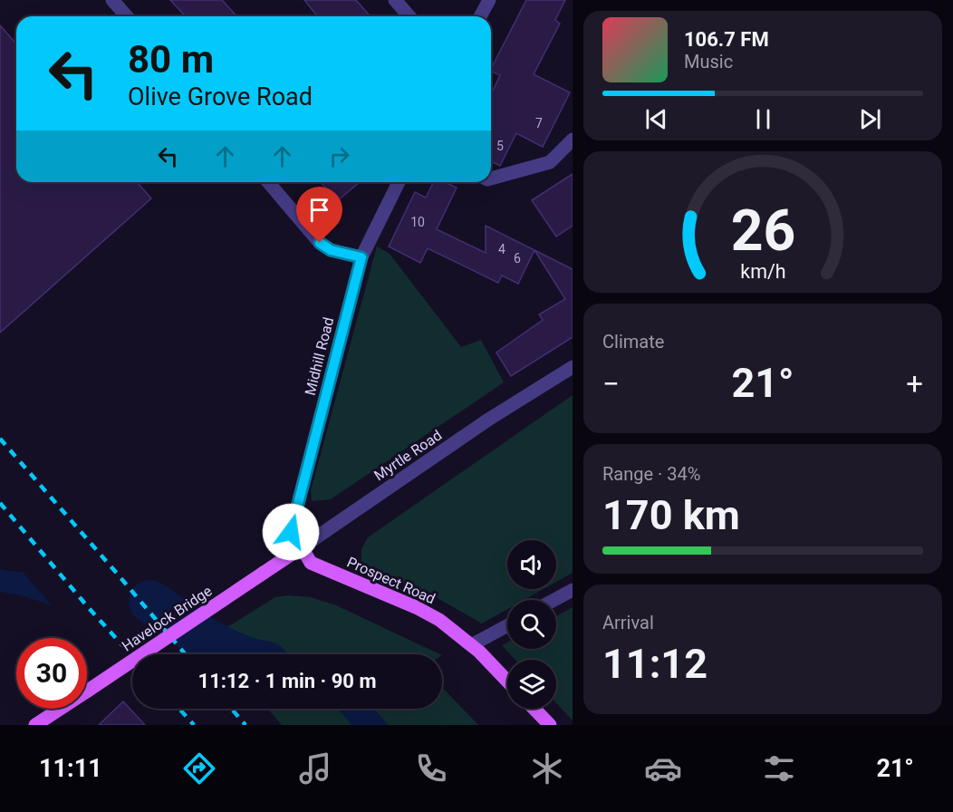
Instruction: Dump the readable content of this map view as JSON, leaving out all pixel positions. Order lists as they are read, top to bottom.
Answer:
{
  "streets": {
    "main road": ["Myrtle Road", "Prospect Road", "Havelock Bridge"],
    "street": ["Midhill Road"]
  },
  "crossings": [
    ["Midhill Road", "Myrtle Road"],
    ["Midhill Road", "Prospect Road"],
    ["Myrtle Road", "Prospect Road"],
    ["Myrtle Road", "Havelock Bridge"]
  ],
  "house_numbers": [
    "7",
    "5",
    "10",
    "4",
    "6"
  ],
  "page": {
    "turn": ["80 m", "Olive Grove Road"],
    "song": ["106.7 FM", "Music"],
    "tile": [
      "Climate",
      ["Range · 34%", "170 km"],
      ["Arrival", "11:12"]
    ],
    "heat": ["−", "21°", "+"],
    "limit": "30",
    "trip": "11:12 · 1 min · 90 m",
    "tabs": ["11:11", "21°"],
    "gauge": ["26", "km/h"]
  }
}
